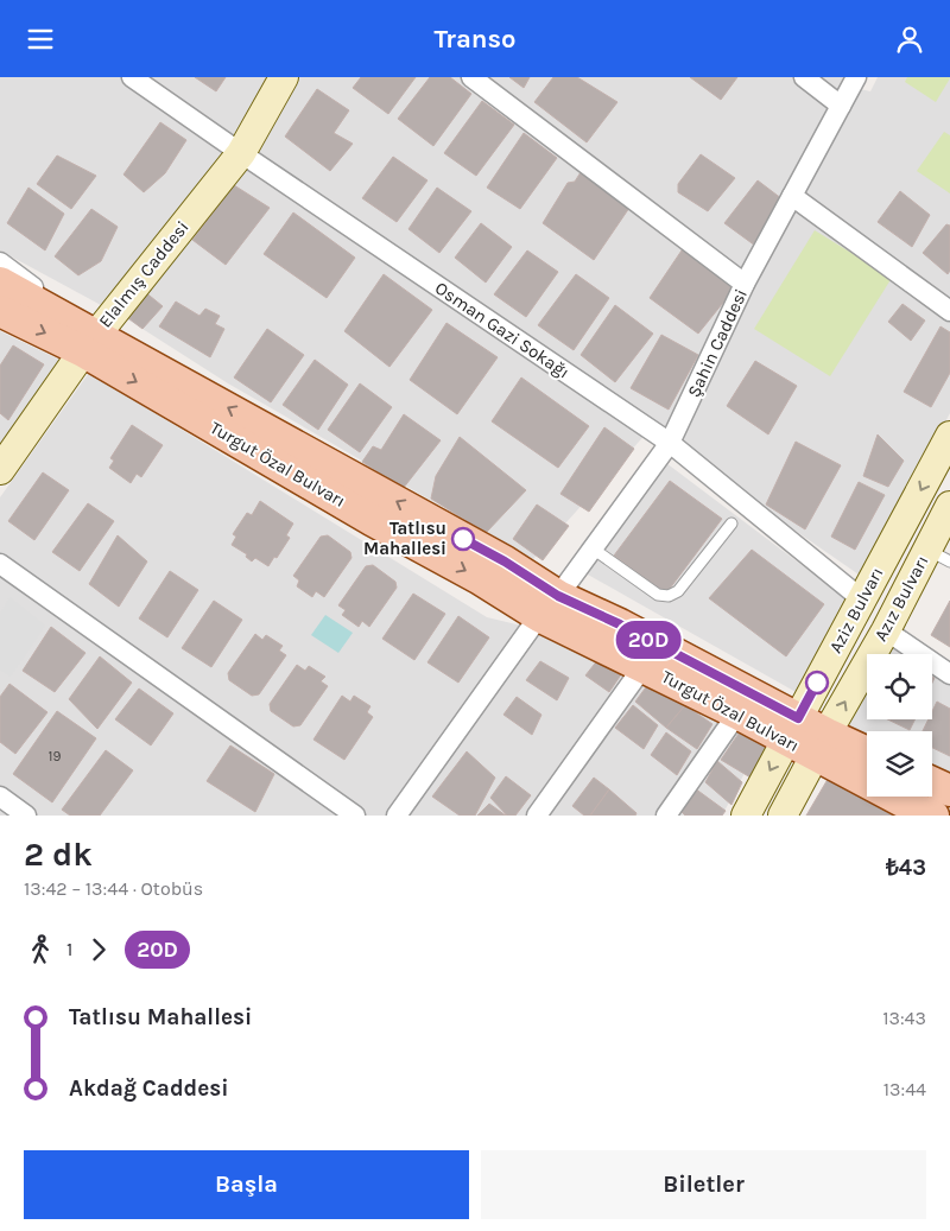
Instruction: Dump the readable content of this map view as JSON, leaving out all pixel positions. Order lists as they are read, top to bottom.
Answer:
{
  "streets": {
    "main road": ["Turgut Özal Bulvarı"],
    "street": [
      "Elalmış Caddesi",
      "Osman Gazi Sokağı",
      "Şahin Caddesi",
      "Azız Bulvarı",
      "Aziz Bulvarı"
    ]
  },
  "crossings": [
    ["Elalmış Caddesi", "Osman Gazi Sokağı"],
    ["Elalmış Caddesi", "Turgut Özal Bulvarı"],
    ["Osman Gazi Sokağı", "Şahin Caddesi"],
    ["Osman Gazi Sokağı", "Aziz Bulvarı"],
    ["Şahin Caddesi", "Turgut Özal Bulvarı"],
    ["Turgut Özal Bulvarı", "Azız Bulvarı"],
    ["Turgut Özal Bulvarı", "Aziz Bulvarı"]
  ],
  "one_way": ["Azız Bulvarı"],
  "places": ["Tatlısu Mahallesi"],
  "lines": ["bus line 20D"],
  "house_numbers": ["19"],
  "page": {
    "header": "Transo",
    "on_map": "20D",
    "heading": ["2 dk", "13:42 – 13:44 · Otobüs", "₺43"],
    "legs": ["1", "20D"],
    "list": [
      {
        "name": "Tatlısu Mahallesi",
        "value": "13:43"
      },
      {
        "name": "Akdağ Caddesi",
        "value": "13:44"
      }
    ],
    "buttons": ["Başla", "Biletler"]
  }
}
